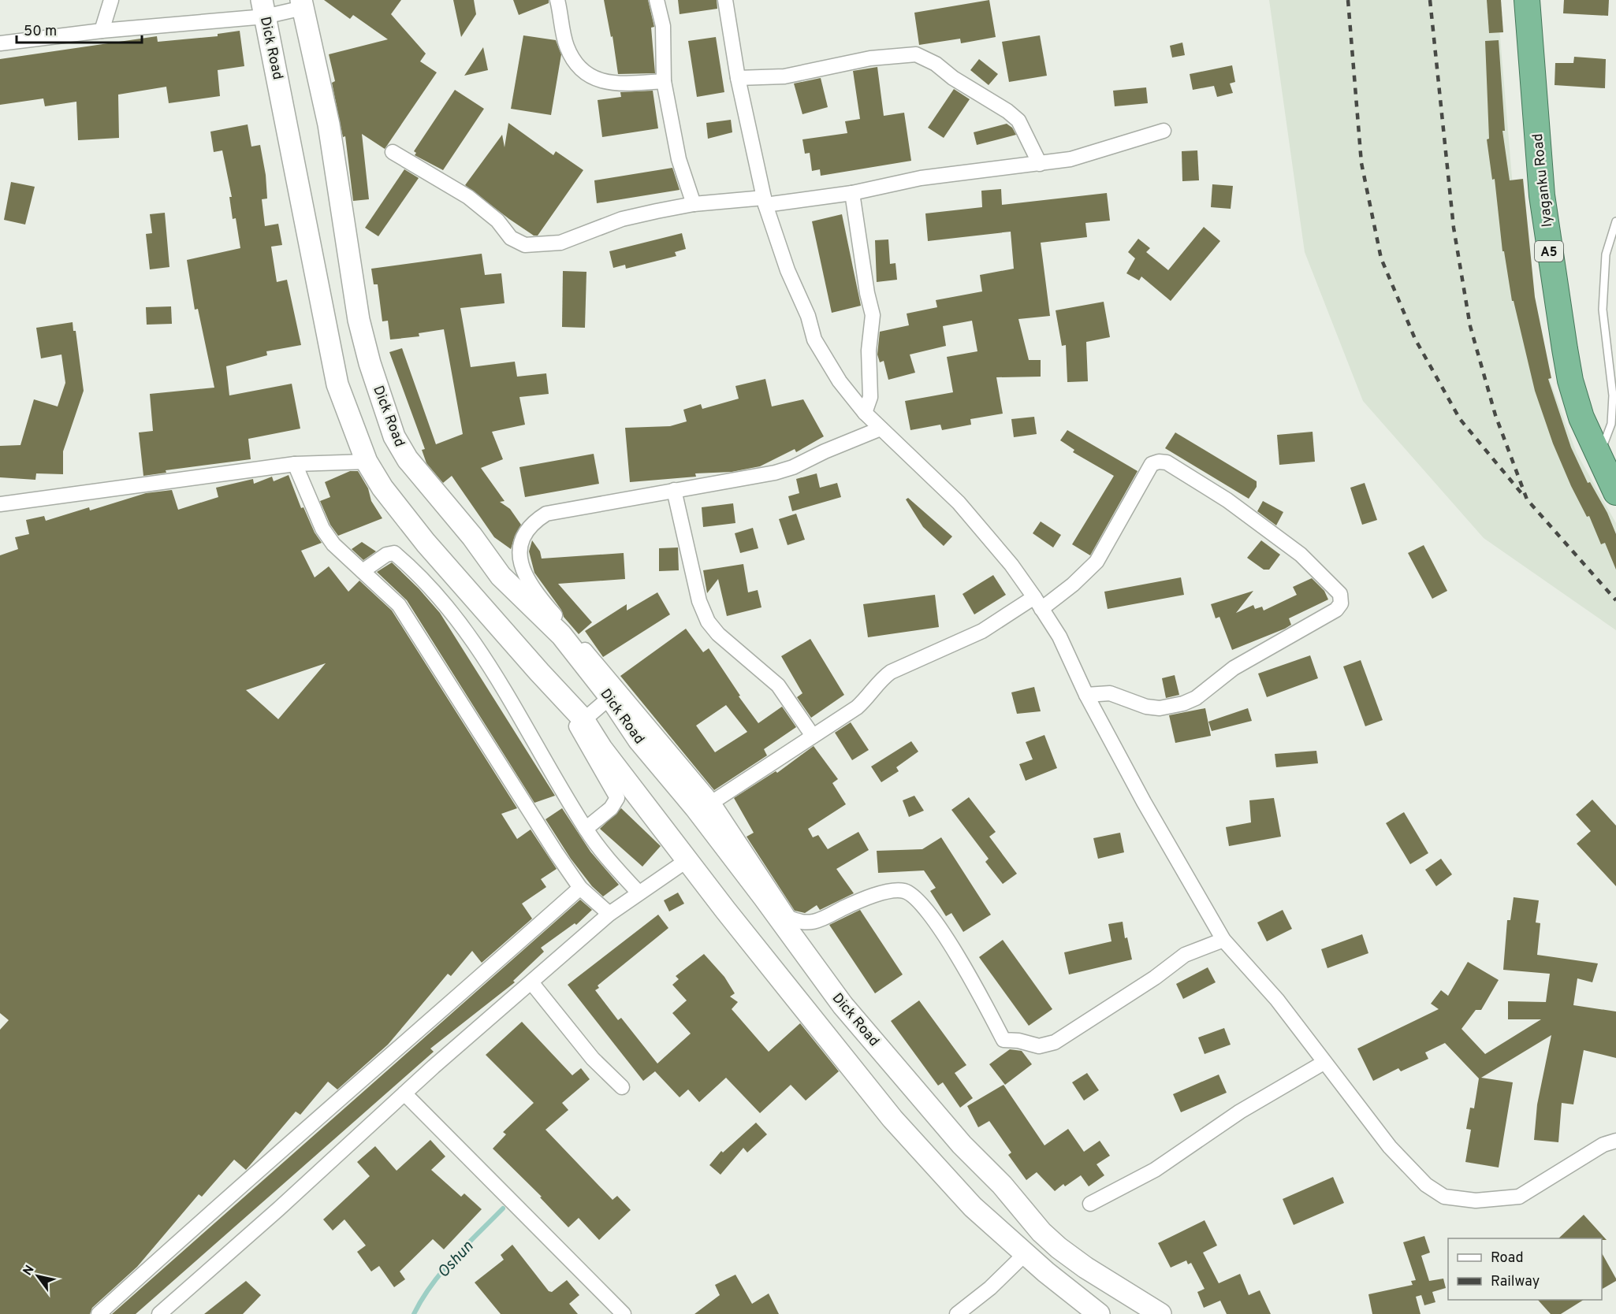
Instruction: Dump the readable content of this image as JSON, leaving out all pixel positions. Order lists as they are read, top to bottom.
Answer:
{
  "streets": {
    "highway": ["Iyaganku Road", "A5"],
    "main road": ["Dick Road"]
  },
  "water": ["Oshun"],
  "legend": ["Road", "Railway"],
  "scale_bar": "50 m",
  "north": "top left"
}
